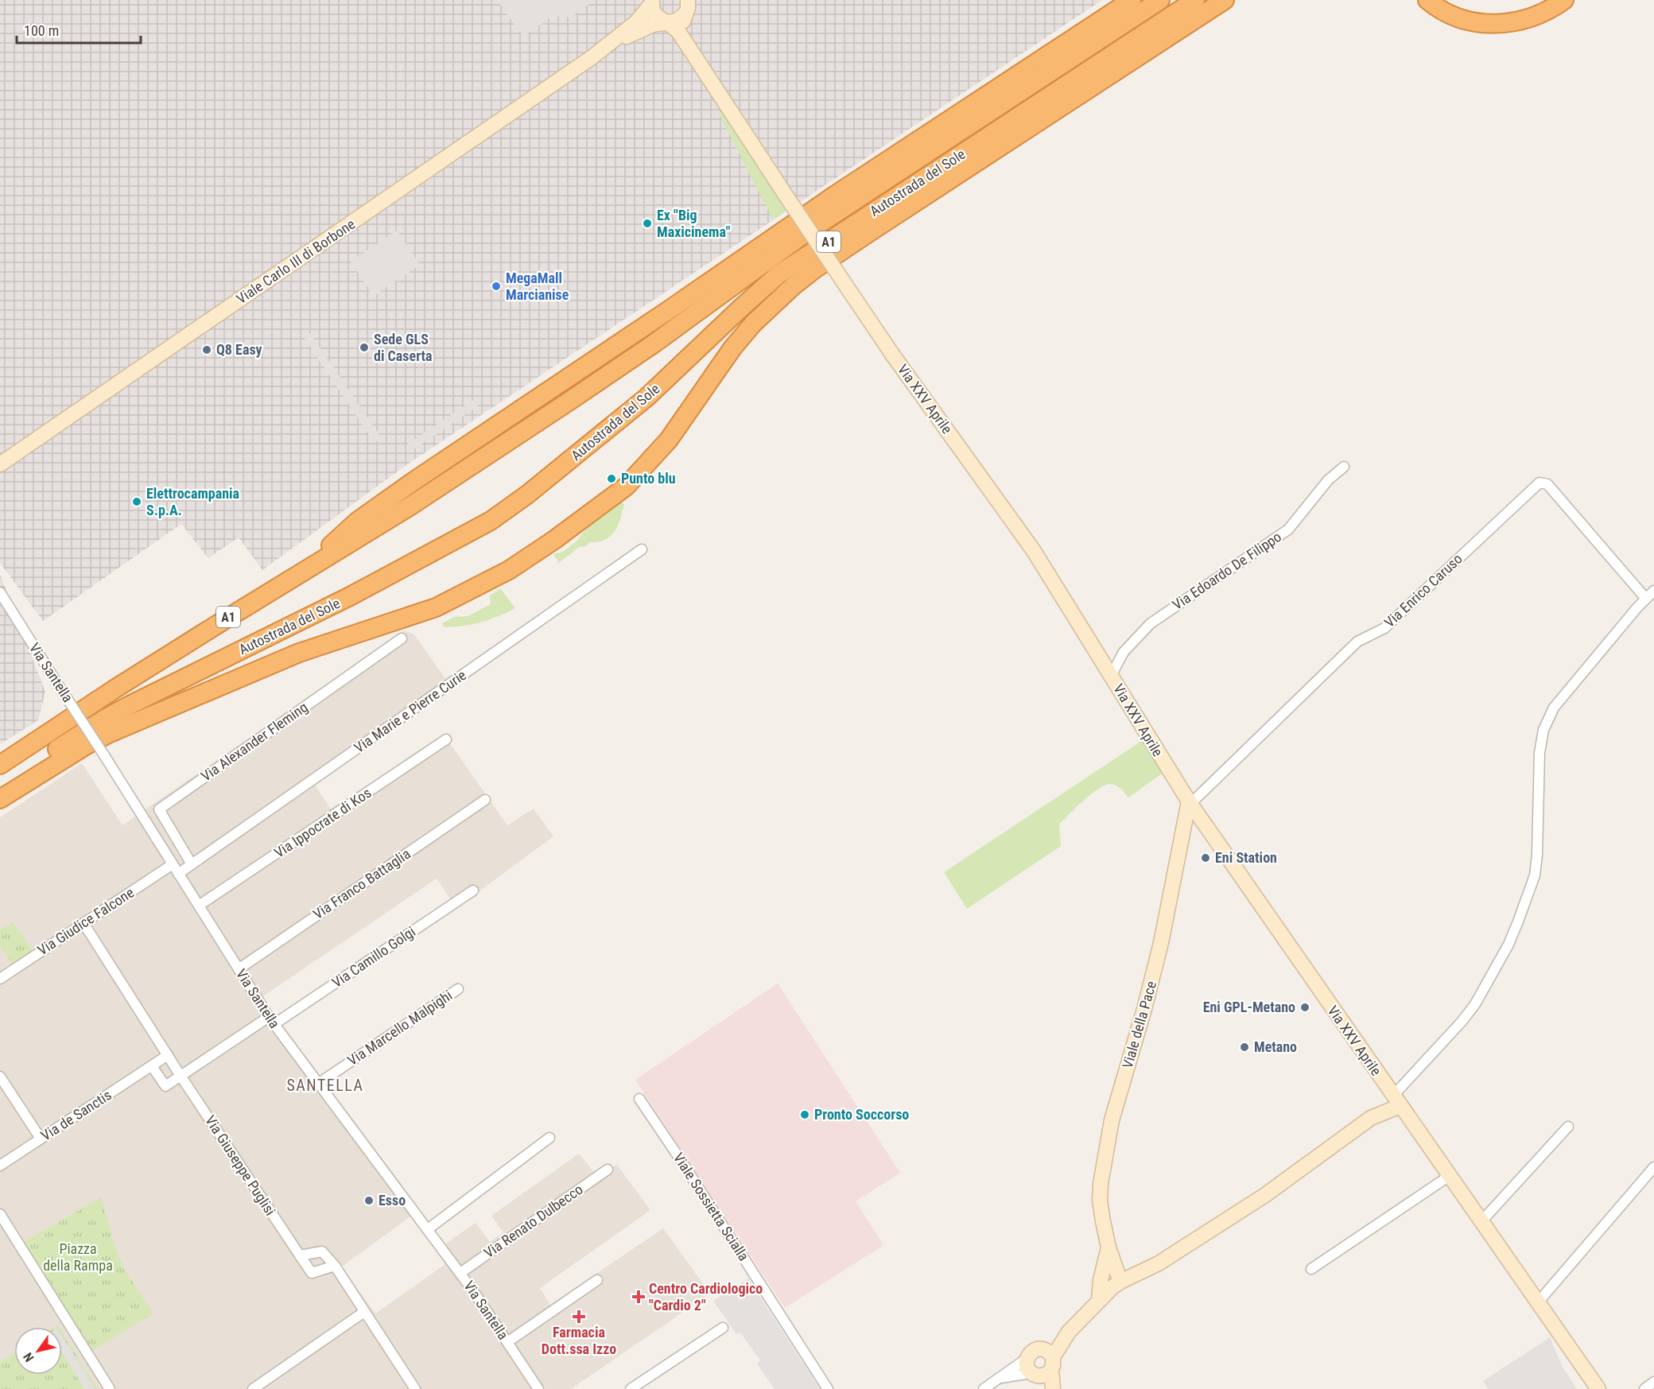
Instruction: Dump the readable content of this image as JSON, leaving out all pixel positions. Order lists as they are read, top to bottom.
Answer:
{
  "streets": {
    "highway": ["Autostrada del Sole", "A1"],
    "street": [
      "Viale Carlo III di Borbone",
      "Via XXV Aprile",
      "Via Edoardo De Filippo",
      "Via Enrico Caruso",
      "Via Santella",
      "Via Marie e Pierre Curie",
      "Via Alexander Fleming",
      "Via Ippocrate di Kos",
      "Via Franco Battaglia",
      "Via Giudice Falcone",
      "Via Camillo Golgi",
      "Viale della Pace",
      "Via Marcello Malpighi",
      "Via de Sanctis",
      "Via Giuseppe Puglisi",
      "Viale Sossietta Scialla",
      "Via Renato Dulbecco"
    ]
  },
  "crossings": [
    ["Viale Carlo III di Borbone", "Via XXV Aprile"],
    ["Via XXV Aprile", "Via Edoardo De Filippo"],
    ["Via XXV Aprile", "Via Enrico Caruso"],
    ["Via XXV Aprile", "Viale della Pace"],
    ["Via Enrico Caruso", "Viale della Pace"],
    ["Via Santella", "Via Marie e Pierre Curie"],
    ["Via Santella", "Via Ippocrate di Kos"],
    ["Via Santella", "Via Franco Battaglia"],
    ["Via Santella", "Via Giudice Falcone"],
    ["Via Santella", "Via Camillo Golgi"],
    ["Via Santella", "Via Marcello Malpighi"],
    ["Via Santella", "Via Renato Dulbecco"],
    ["Via Marie e Pierre Curie", "Via Alexander Fleming"],
    ["Via Giudice Falcone", "Via Giuseppe Puglisi"],
    ["Via de Sanctis", "Via Giuseppe Puglisi"]
  ],
  "districts": ["SANTELLA"],
  "parks": ["Piazza della Rampa"],
  "places": {
    "other": [
      "Ex \"Big Maxicinema\"",
      "MegaMall Marcianise",
      "Sede GLS di Caserta",
      "Q8 Easy",
      "Punto blu",
      "Elettrocampania S.p.A.",
      "Eni Station",
      "Eni GPL-Metano",
      "Metano",
      "Pronto Soccorso",
      "Esso"
    ],
    "health": ["Centro Cardiologico \"Cardio 2\"", "Farmacia Dott.ssa Izzo"]
  },
  "scale_bar": "100 m",
  "north": "bottom left"
}
